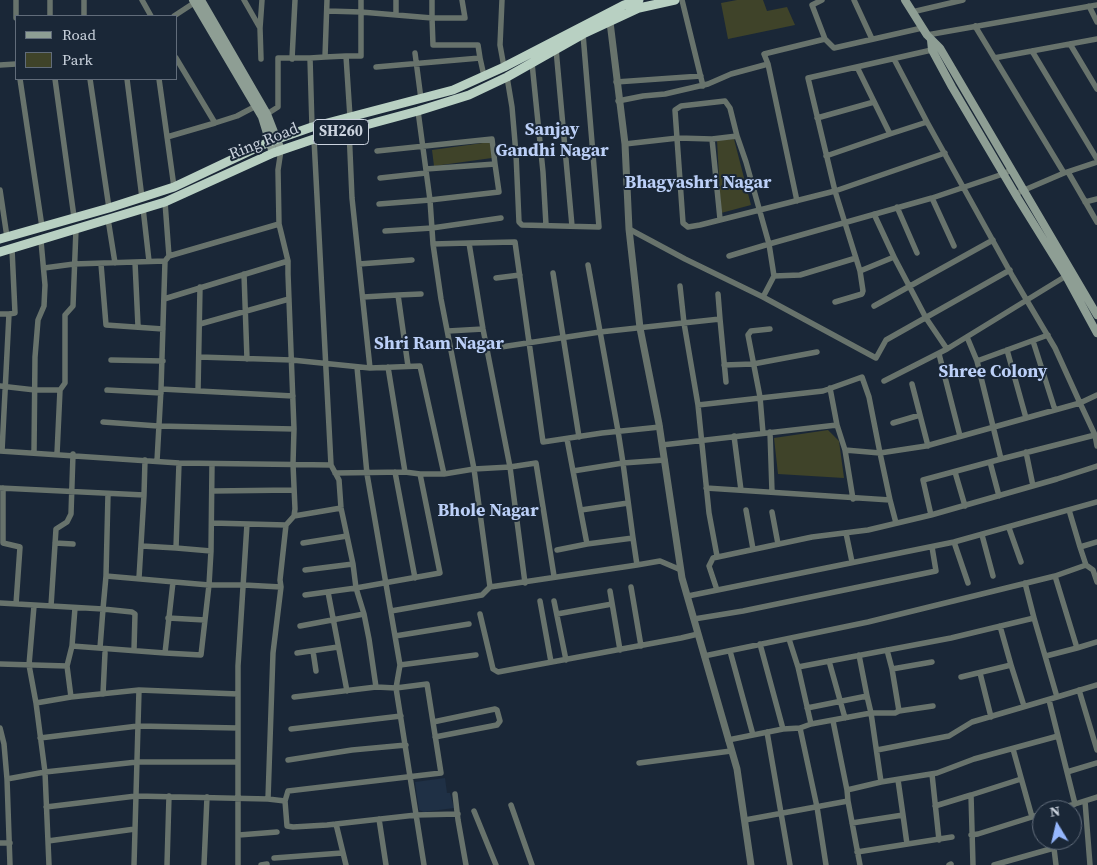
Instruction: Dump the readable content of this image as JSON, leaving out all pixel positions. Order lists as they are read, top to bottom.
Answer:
{
  "streets": {
    "highway": ["SH260", "Ring Road"]
  },
  "districts": [
    "Sanjay Gandhi Nagar",
    "Bhagyashri Nagar",
    "Shri Ram Nagar",
    "Shree Colony",
    "Bhole Nagar"
  ],
  "legend": ["Road", "Park"],
  "north": "top"
}
